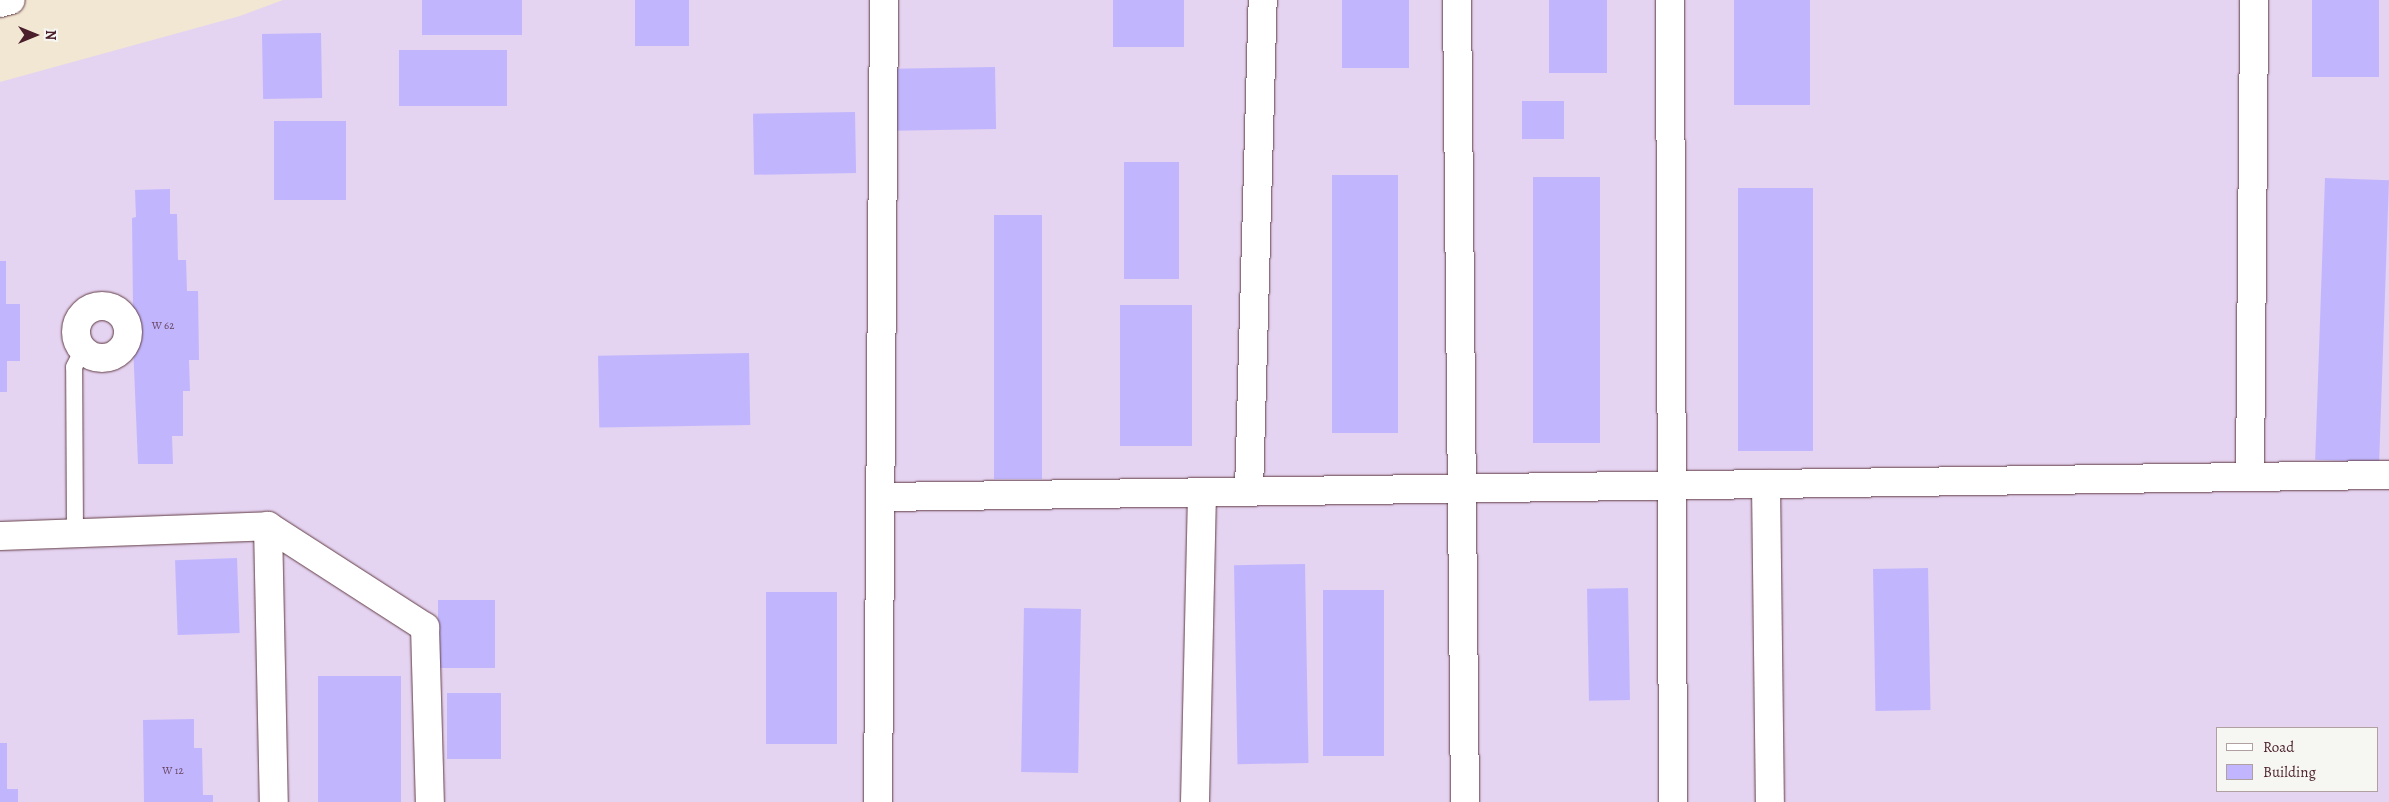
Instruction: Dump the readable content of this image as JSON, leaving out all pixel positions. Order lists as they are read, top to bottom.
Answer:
{
  "house_numbers": ["W 62", "W 12"],
  "legend": ["Road", "Building"],
  "north": "right"
}
